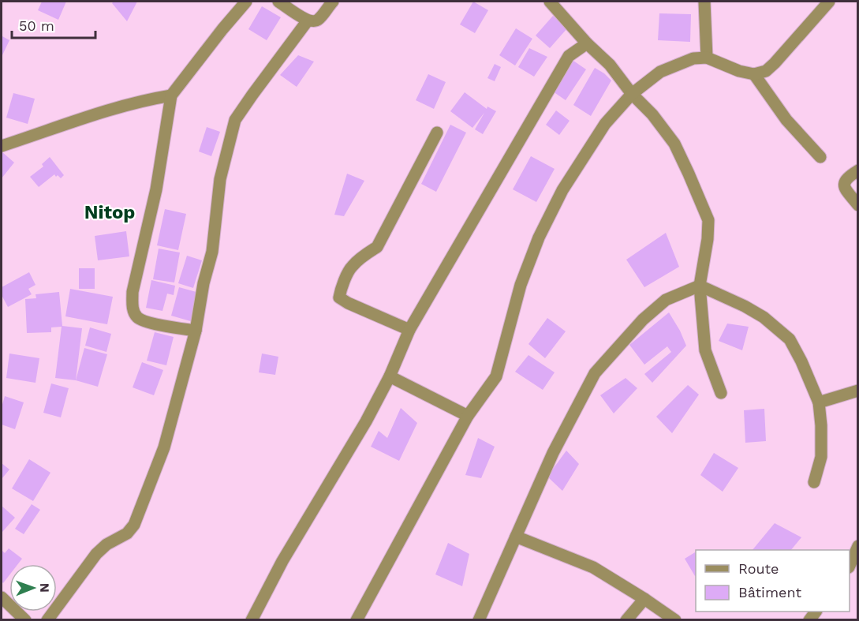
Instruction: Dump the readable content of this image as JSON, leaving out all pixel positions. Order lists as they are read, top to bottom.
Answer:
{
  "districts": ["Nitop"],
  "legend": ["Route", "Bâtiment"],
  "scale_bar": "50 m",
  "north": "right"
}
